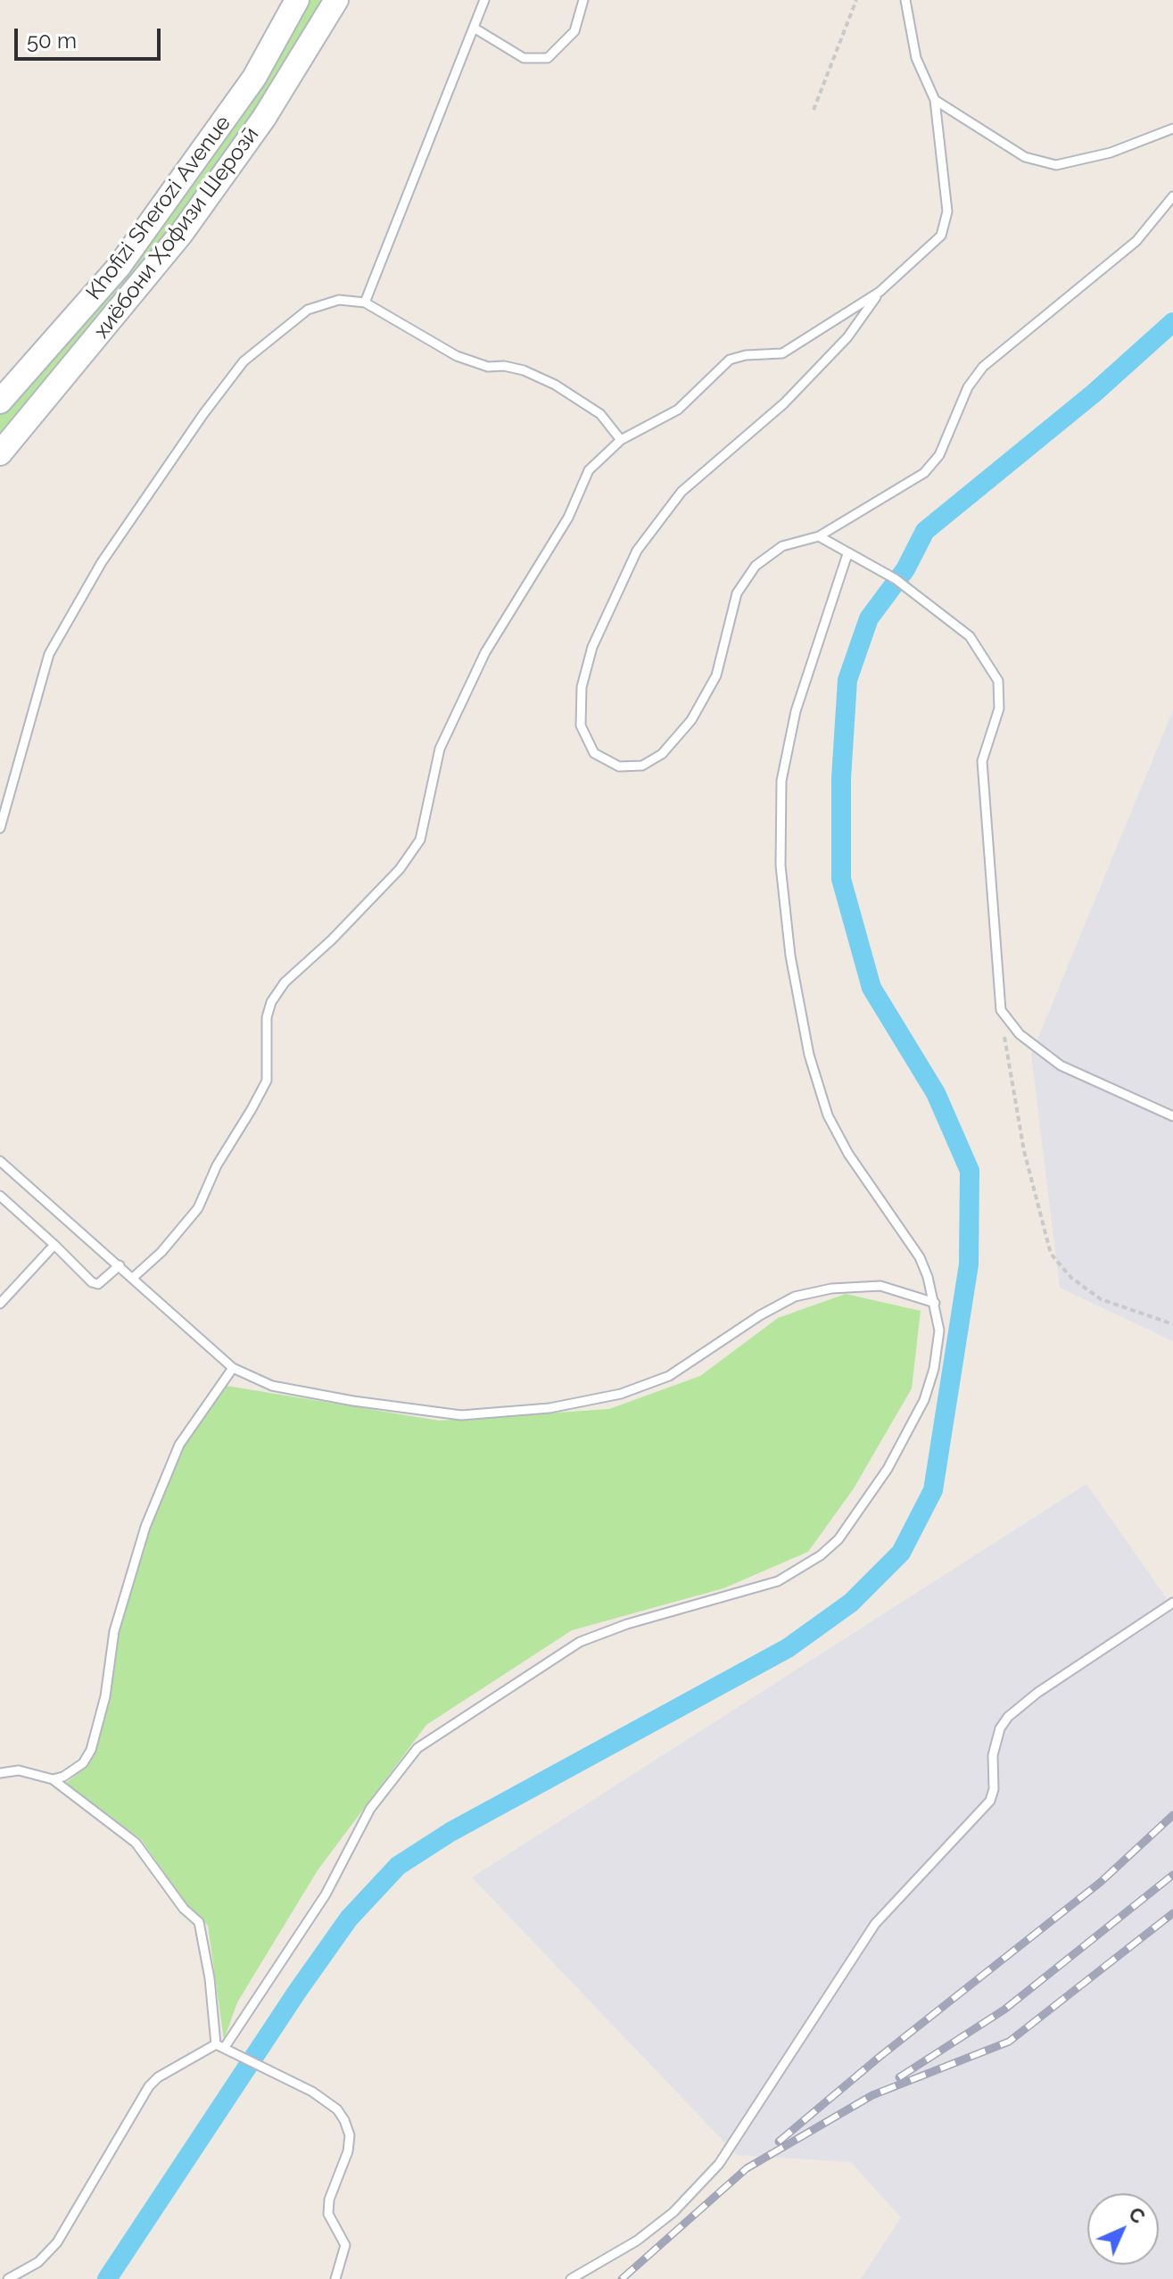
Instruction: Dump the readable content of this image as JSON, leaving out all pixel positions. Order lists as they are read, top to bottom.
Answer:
{
  "streets": {
    "main road": ["Khofizi Sherozi Avenue", "хиёбони Ҳофизи Шерозӣ"]
  },
  "scale_bar": "50 m",
  "north": "top right"
}
